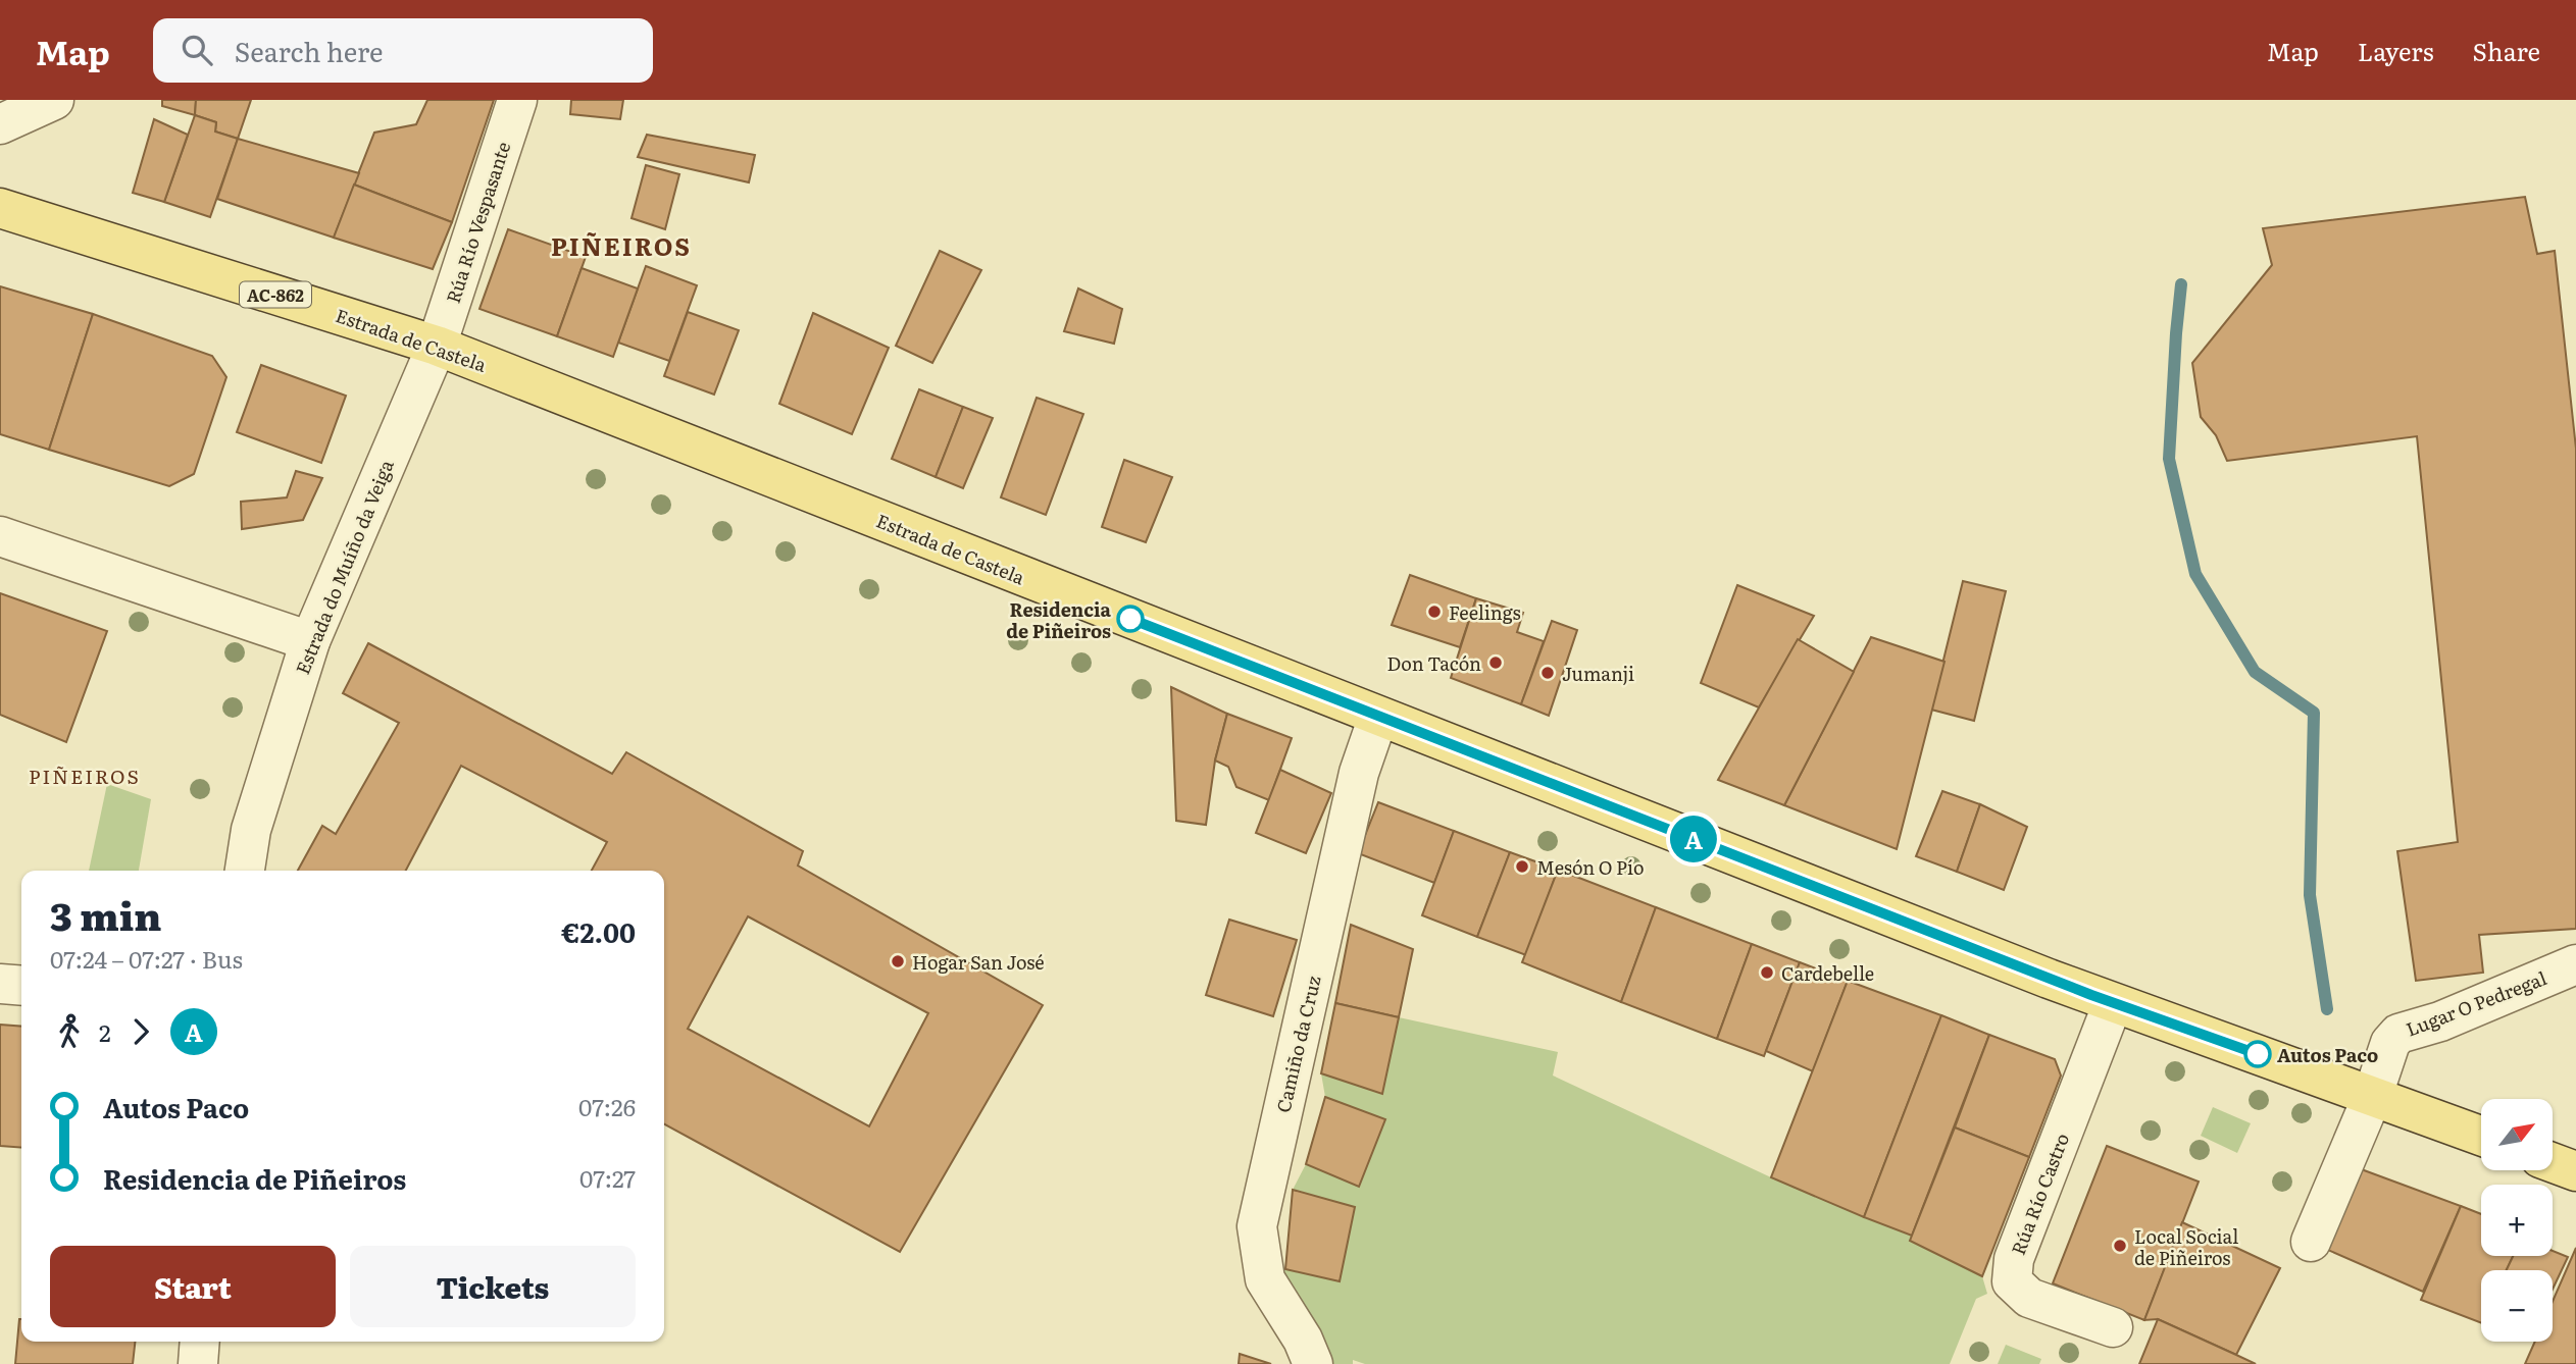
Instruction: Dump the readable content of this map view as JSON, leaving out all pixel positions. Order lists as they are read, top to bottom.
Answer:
{
  "streets": {
    "main road": ["AC-862", "Estrada de Castela"],
    "street": [
      "Rúa Río Vespasante",
      "Estrada do Muíño da Veiga",
      "Lugar O Pedregal",
      "Camiño da Cruz",
      "Rúa Río Castro"
    ]
  },
  "crossings": [
    ["Rúa Río Vespasante", "Estrada de Castela"],
    ["Rúa Río Vespasante", "Estrada do Muíño da Veiga"],
    ["Estrada de Castela", "Estrada do Muíño da Veiga"],
    ["Estrada de Castela", "Lugar O Pedregal"],
    ["Estrada de Castela", "Camiño da Cruz"],
    ["Estrada de Castela", "Rúa Río Castro"]
  ],
  "districts": ["PIÑEIROS", "PIÑEIROS"],
  "places": [
    "Feelings",
    "Residencia de Piñeiros",
    "Don Tacón",
    "Jumanji",
    "Mesón O Pío",
    "Hogar San José",
    "Cardebelle",
    "Autos Paco",
    "Local Social de Piñeiros"
  ],
  "lines": ["bus line A"],
  "north": "top right",
  "page": {
    "header": "Map",
    "search": "Search here",
    "nav": ["Map", "Layers", "Share"],
    "on_map": "A",
    "heading": ["3 min", "07:24 – 07:27 · Bus", "€2.00"],
    "legs": ["2", "A"],
    "list": [
      {
        "name": "Autos Paco",
        "value": "07:26"
      },
      {
        "name": "Residencia de Piñeiros",
        "value": "07:27"
      }
    ],
    "map_buttons": ["+", "−"],
    "buttons": ["Start", "Tickets"]
  }
}
